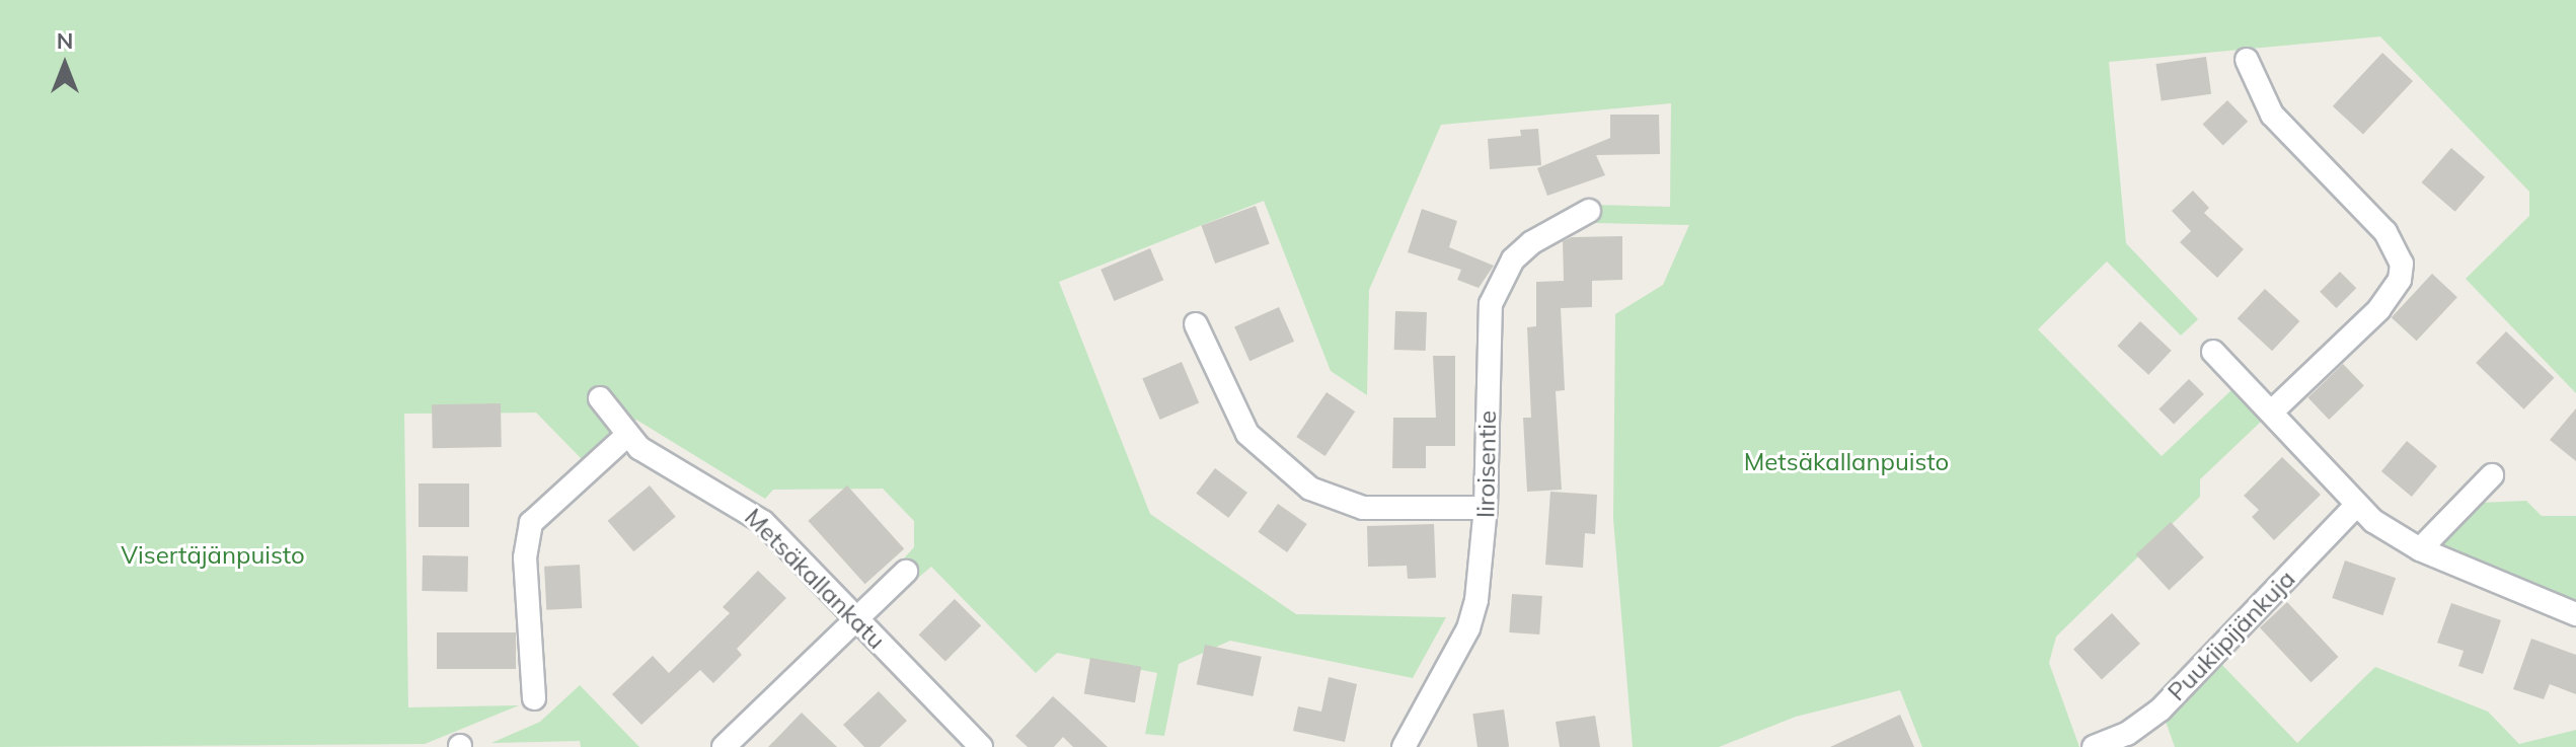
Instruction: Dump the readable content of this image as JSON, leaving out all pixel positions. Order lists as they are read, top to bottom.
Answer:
{
  "streets": {
    "street": ["Iiroisentie", "Metsäkallankatu", "Puukiipijänkuja"]
  },
  "parks": ["Metsäkallanpuisto", "Visertäjänpuisto"],
  "north": "top"
}
